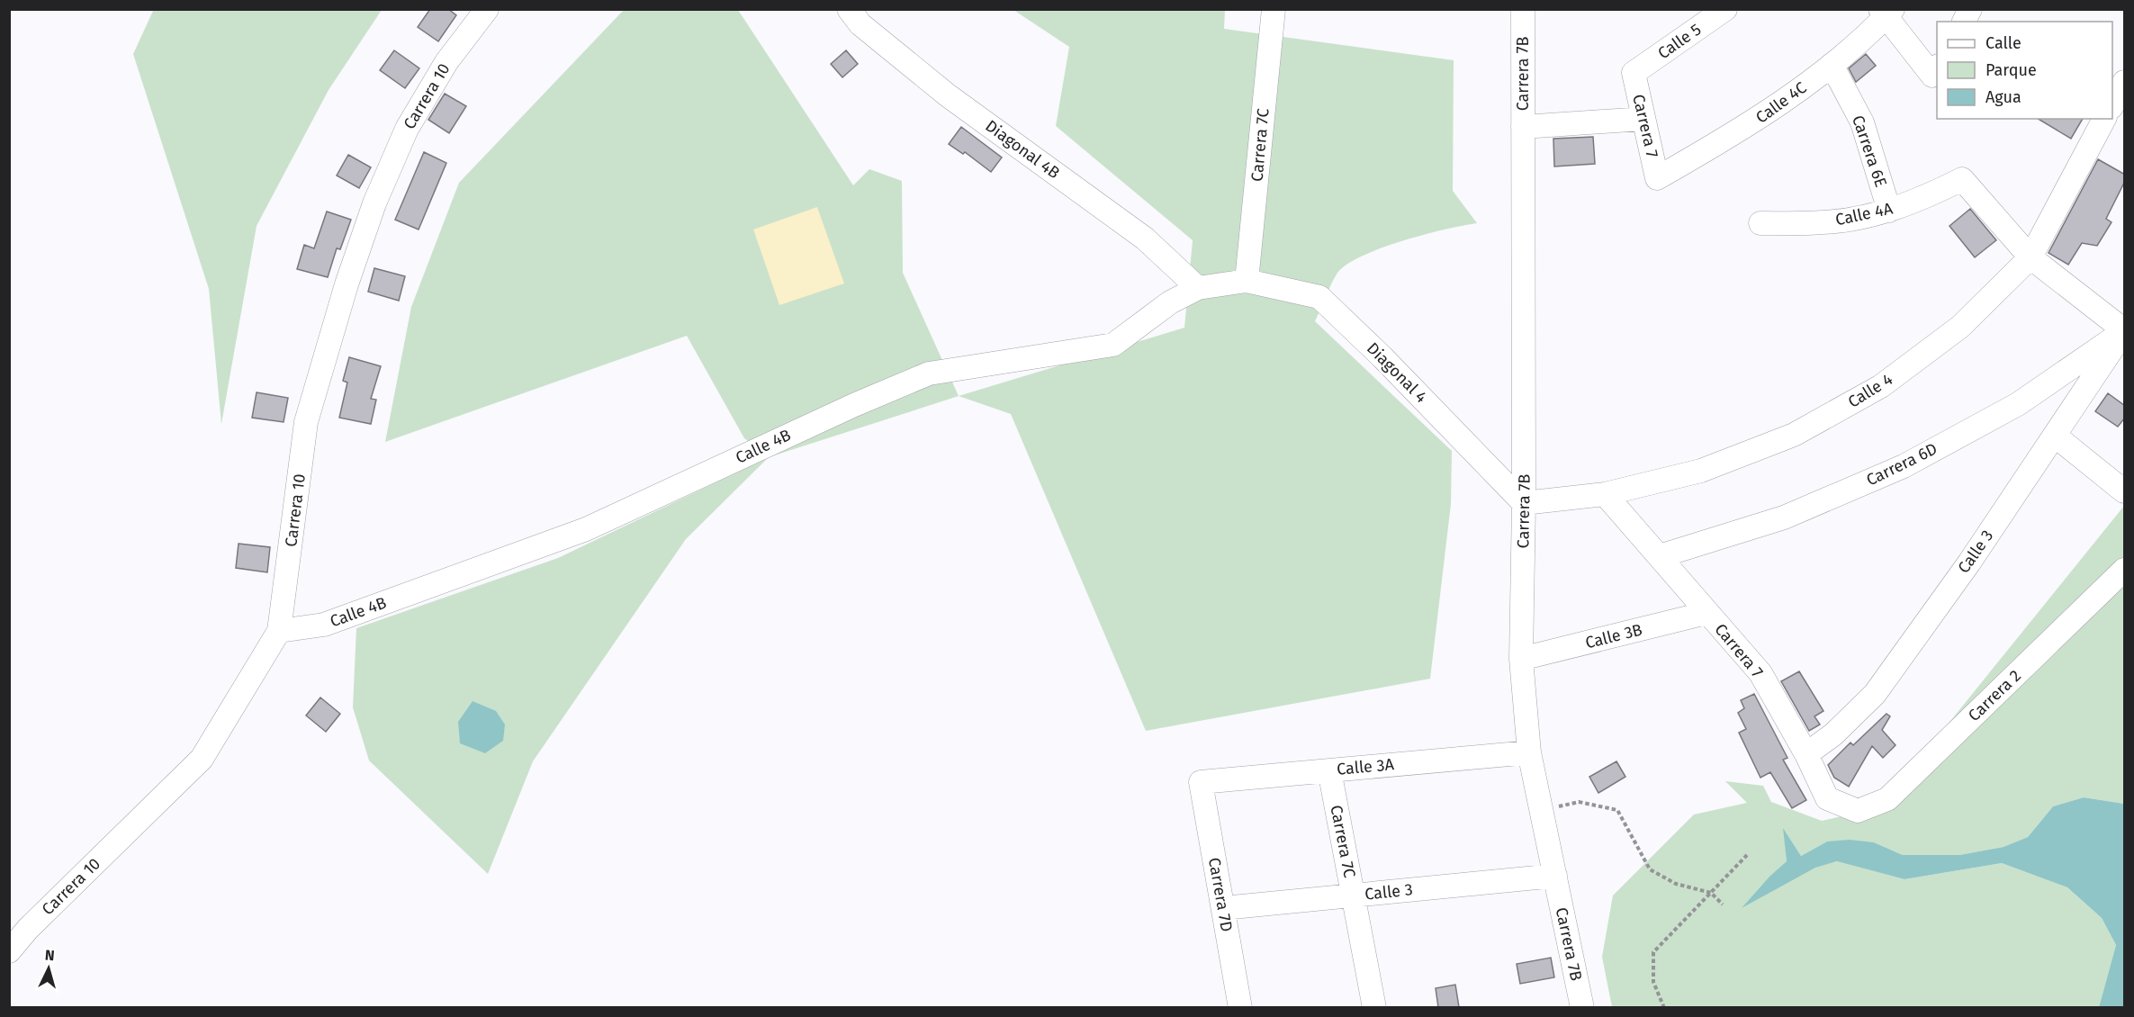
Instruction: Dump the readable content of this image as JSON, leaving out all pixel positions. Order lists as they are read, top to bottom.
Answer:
{
  "streets": {
    "street": [
      "Calle 5",
      "Carrera 7B",
      "Carrera 10",
      "Calle 4C",
      "Carrera 7",
      "Carrera 7C",
      "Diagonal 4B",
      "Carrera 6E",
      "Calle 4A",
      "Diagonal 4",
      "Calle 4",
      "Calle 4B",
      "Carrera 6D",
      "Calle 3",
      "Calle 3B",
      "Carrera 2",
      "Calle 3A",
      "Carrera 7D"
    ]
  },
  "crossings": [
    ["Calle 5", "Carrera 7"],
    ["Carrera 7B", "Diagonal 4"],
    ["Carrera 7B", "Calle 4"],
    ["Carrera 7B", "Calle 3"],
    ["Carrera 7B", "Calle 3B"],
    ["Carrera 7B", "Calle 3A"],
    ["Carrera 10", "Calle 4B"],
    ["Calle 4C", "Carrera 7"],
    ["Calle 4C", "Carrera 6E"],
    ["Carrera 7", "Calle 4"],
    ["Carrera 7", "Carrera 6D"],
    ["Carrera 7", "Calle 3"],
    ["Carrera 7", "Calle 3B"],
    ["Carrera 7", "Carrera 2"],
    ["Carrera 7C", "Diagonal 4"],
    ["Carrera 7C", "Calle 4B"],
    ["Carrera 7C", "Calle 3"],
    ["Carrera 7C", "Calle 3A"],
    ["Diagonal 4B", "Calle 4B"],
    ["Carrera 6E", "Calle 4A"],
    ["Calle 4A", "Calle 4"],
    ["Diagonal 4", "Calle 4"],
    ["Diagonal 4", "Calle 4B"],
    ["Carrera 6D", "Calle 3"],
    ["Calle 3", "Carrera 7D"],
    ["Calle 3A", "Carrera 7D"]
  ],
  "legend": ["Calle", "Parque", "Agua"],
  "north": "top"
}
